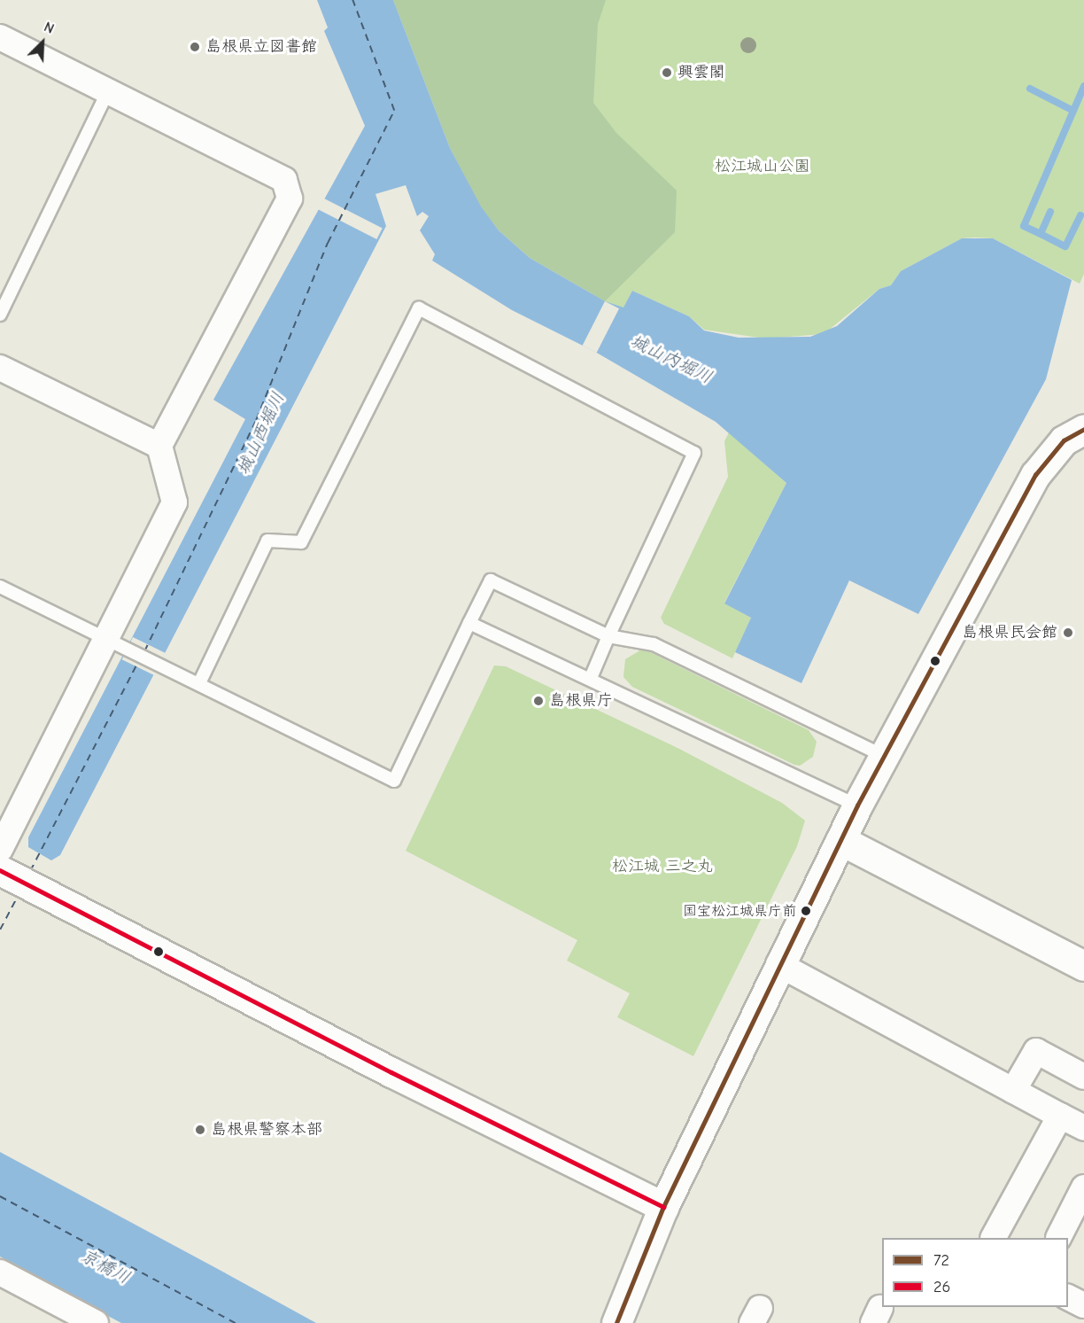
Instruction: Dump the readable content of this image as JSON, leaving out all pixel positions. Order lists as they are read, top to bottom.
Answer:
{
  "water": ["城山内堀川", "城山西堀川", "京橋川"],
  "parks": ["松江城山公園", "松江城 三之丸"],
  "places": [
    "島根県立図書館",
    "興雲閣",
    "島根県民会館",
    "島根県庁",
    "国宝松江城県庁前",
    "島根県警察本部"
  ],
  "lines": ["transit line 72", "transit line 26"],
  "legend": ["72", "26"],
  "north": "top right"
}
